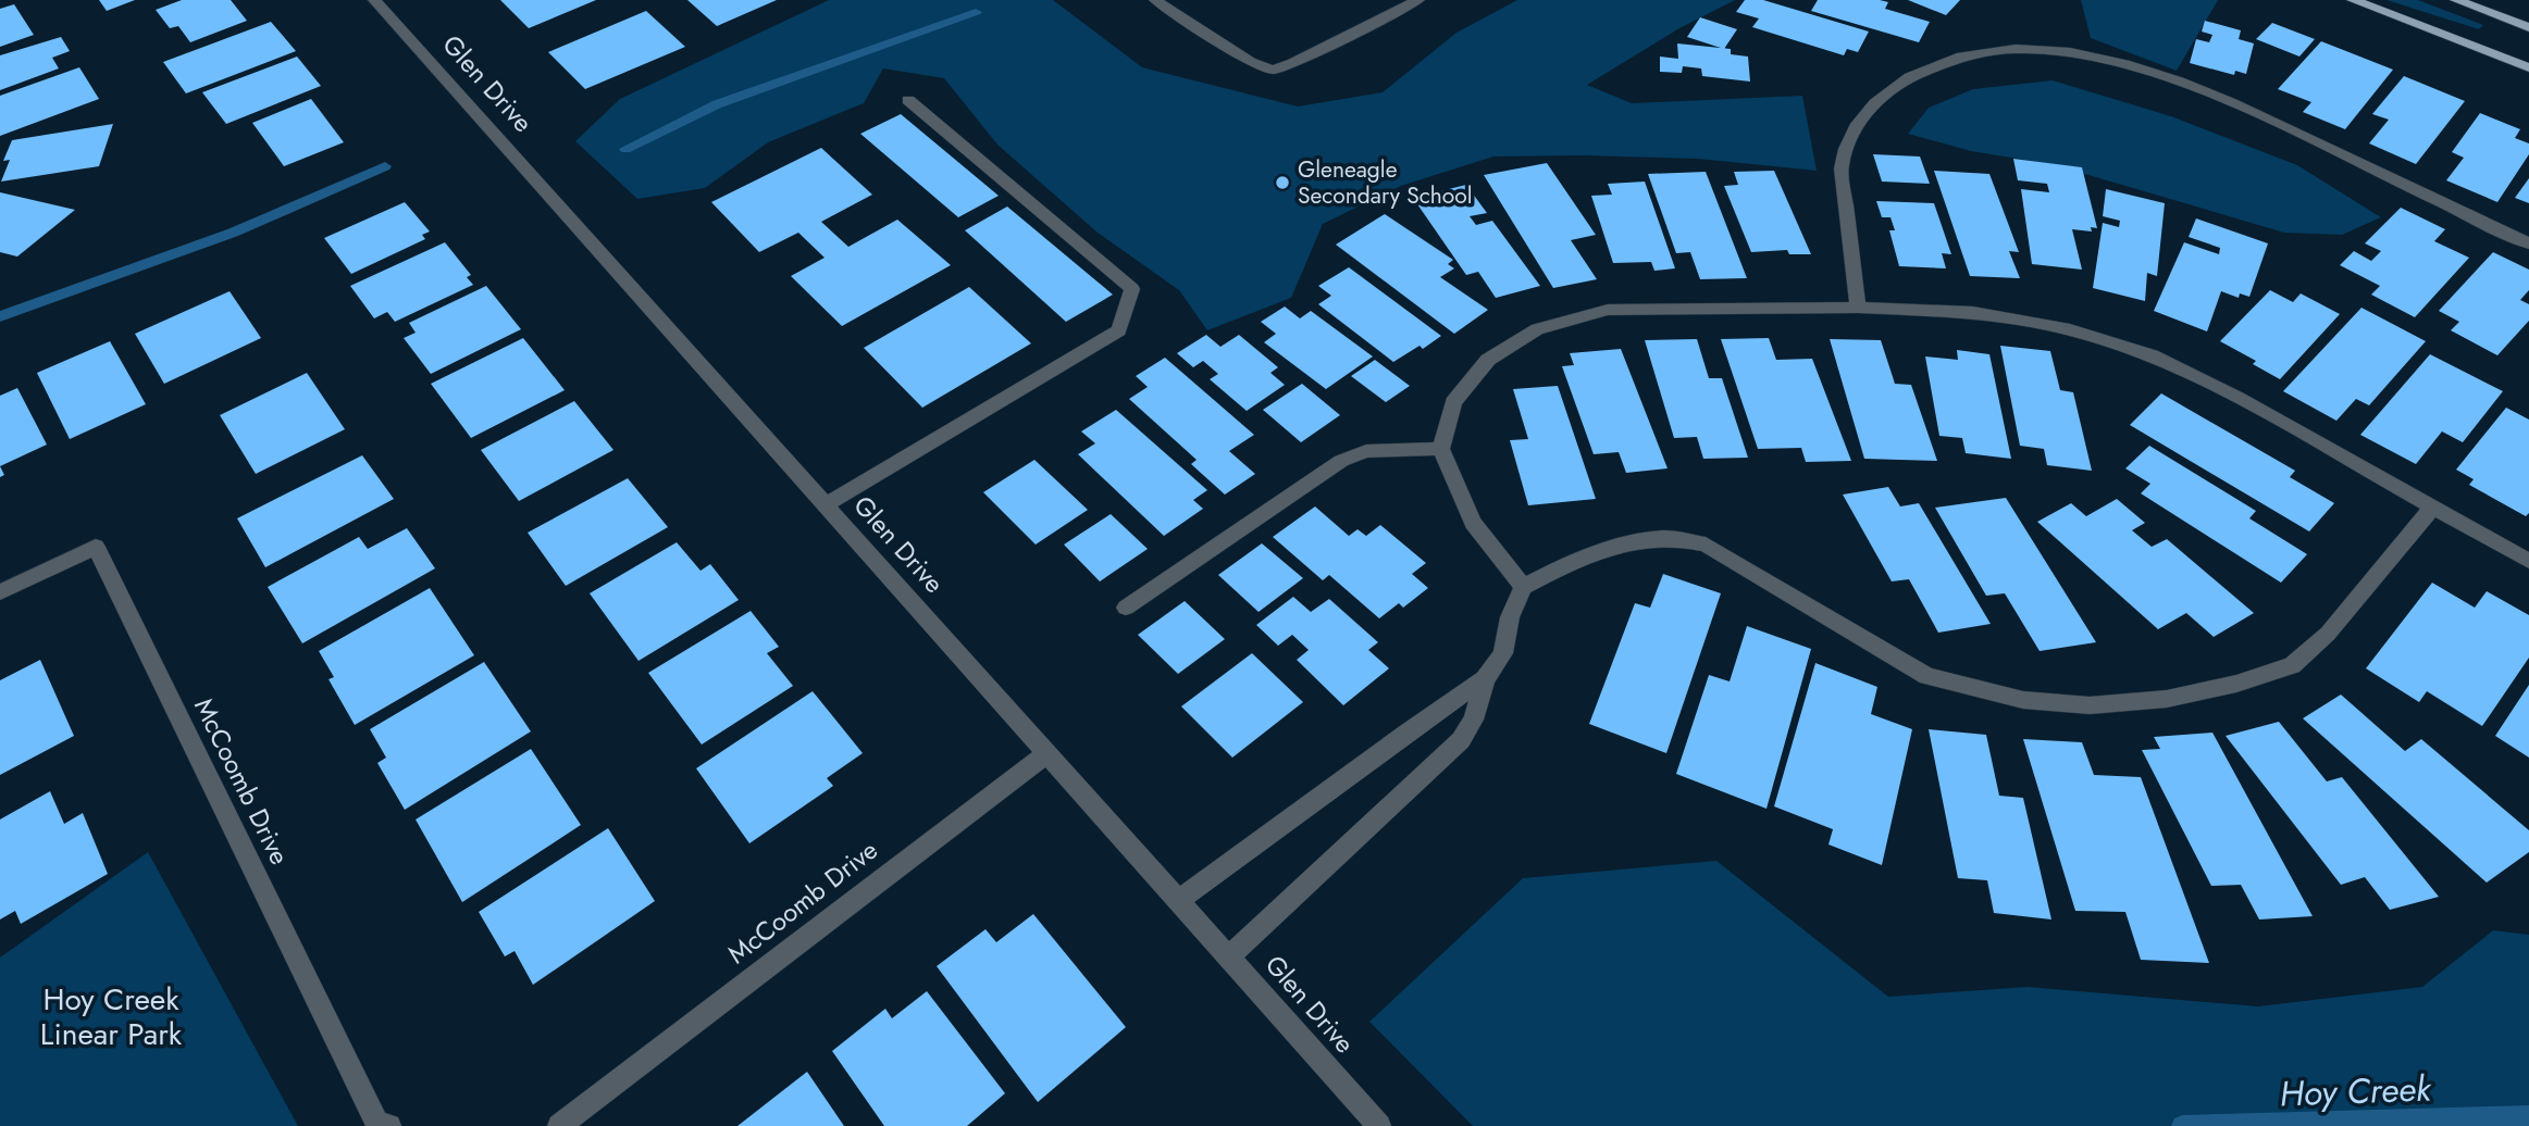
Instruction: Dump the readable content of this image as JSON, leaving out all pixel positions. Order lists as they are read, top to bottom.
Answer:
{
  "streets": {
    "street": ["Glen Drive", "McCoomb Drive"]
  },
  "crossings": [
    ["Glen Drive", "McCoomb Drive"]
  ],
  "water": ["Hoy Creek"],
  "parks": ["Hoy Creek Linear Park"],
  "places": ["Gleneagle Secondary School"]
}
